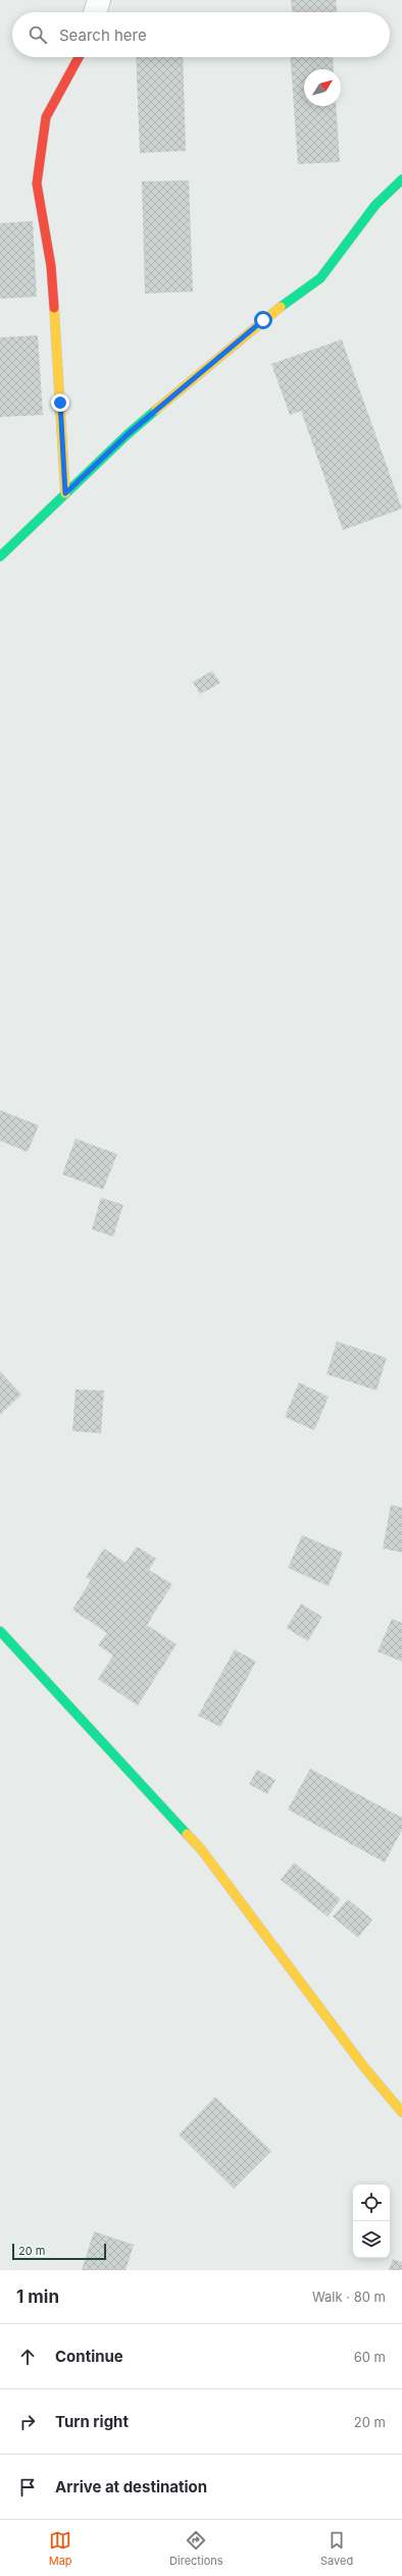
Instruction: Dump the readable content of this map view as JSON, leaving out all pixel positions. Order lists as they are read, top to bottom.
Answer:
{
  "scale_bar": "20 m",
  "north": "top right",
  "page": {
    "search": "Search here",
    "scale": "20 m",
    "heading": ["1 min", "Walk · 80 m"],
    "list": [
      ["Continue", "60 m"],
      ["Turn right", "20 m"],
      "Arrive at destination"
    ],
    "nav": ["Map", "Directions", "Saved"]
  }
}
